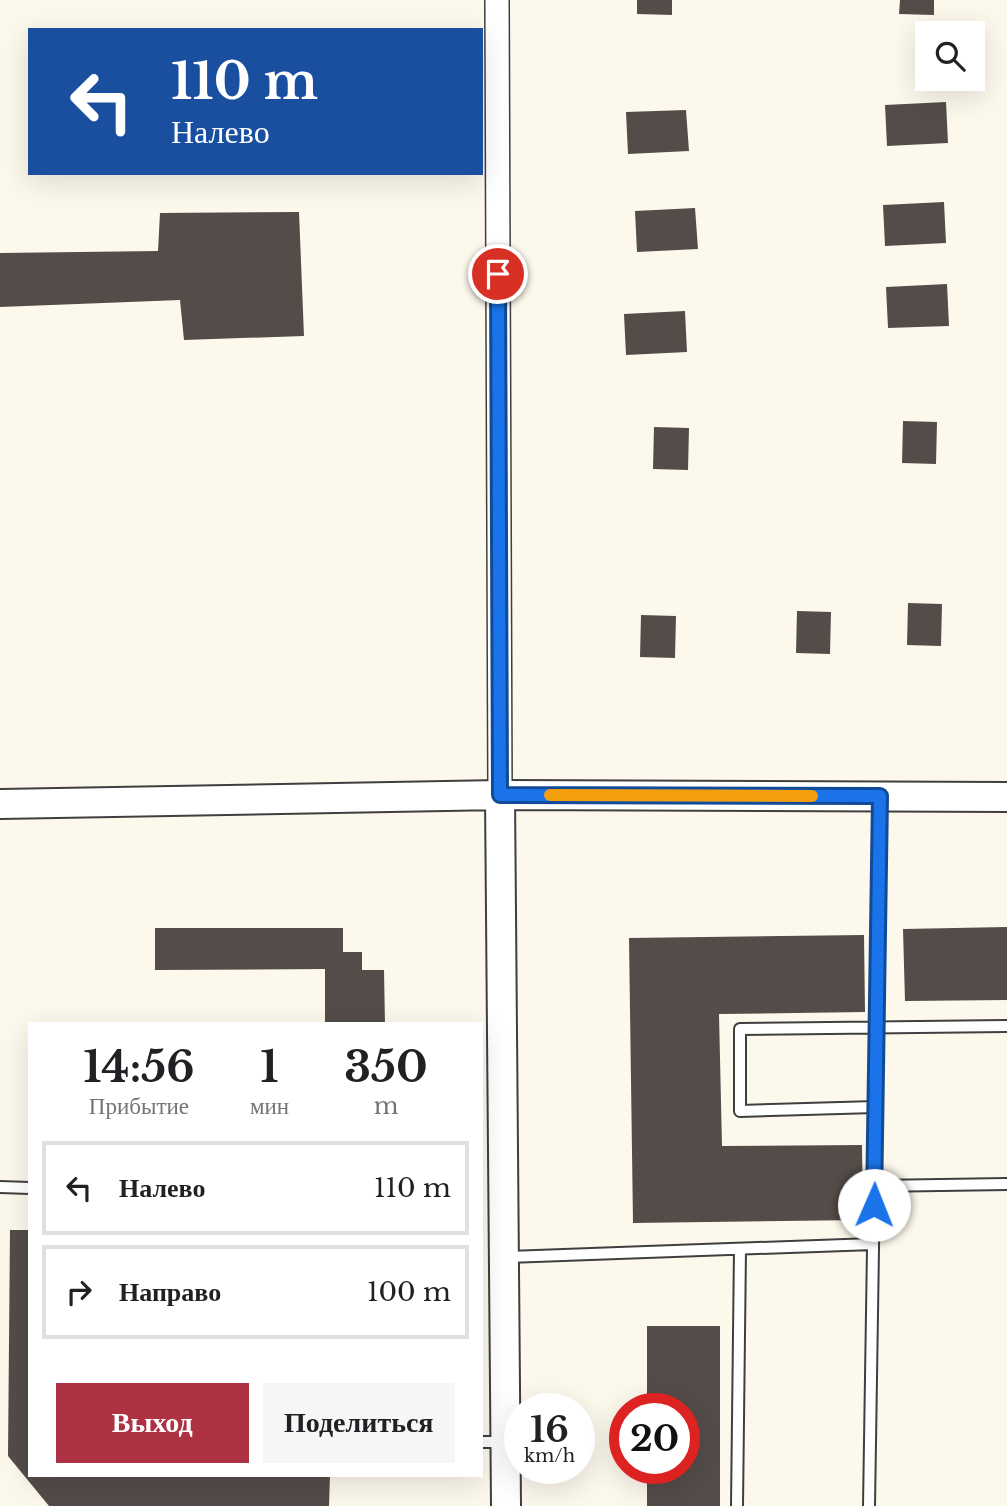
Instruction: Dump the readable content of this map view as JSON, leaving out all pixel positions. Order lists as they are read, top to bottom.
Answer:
{
  "page": {
    "turn": ["110 m", "Налево"],
    "eta": [
      "14:56",
      "Прибытие",
      "1",
      "мин",
      "350",
      "m"
    ],
    "list": [
      {
        "name": "Налево",
        "value": "110 m"
      },
      {
        "name": "Направо",
        "value": "100 m"
      }
    ],
    "buttons": ["Выход", "Поделиться"],
    "speed": "16 km/h",
    "limit": "20"
  }
}
